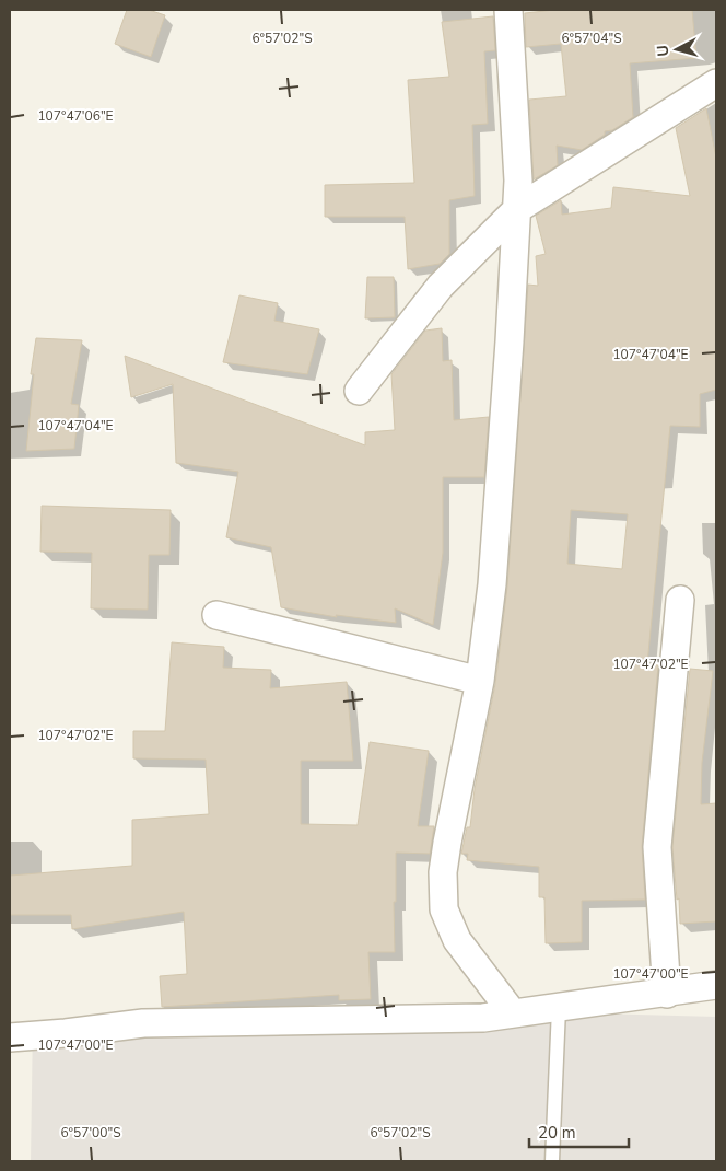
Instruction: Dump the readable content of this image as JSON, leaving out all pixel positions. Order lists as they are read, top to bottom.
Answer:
{
  "scale_bar": "20 m",
  "north": "left",
  "coordinates": [
    "6°57'02\"S",
    "6°57'04\"S",
    "107°47'06\"E",
    "107°47'04\"E",
    "107°47'02\"E",
    "107°47'00\"E",
    "6°57'00\"S"
  ]
}
